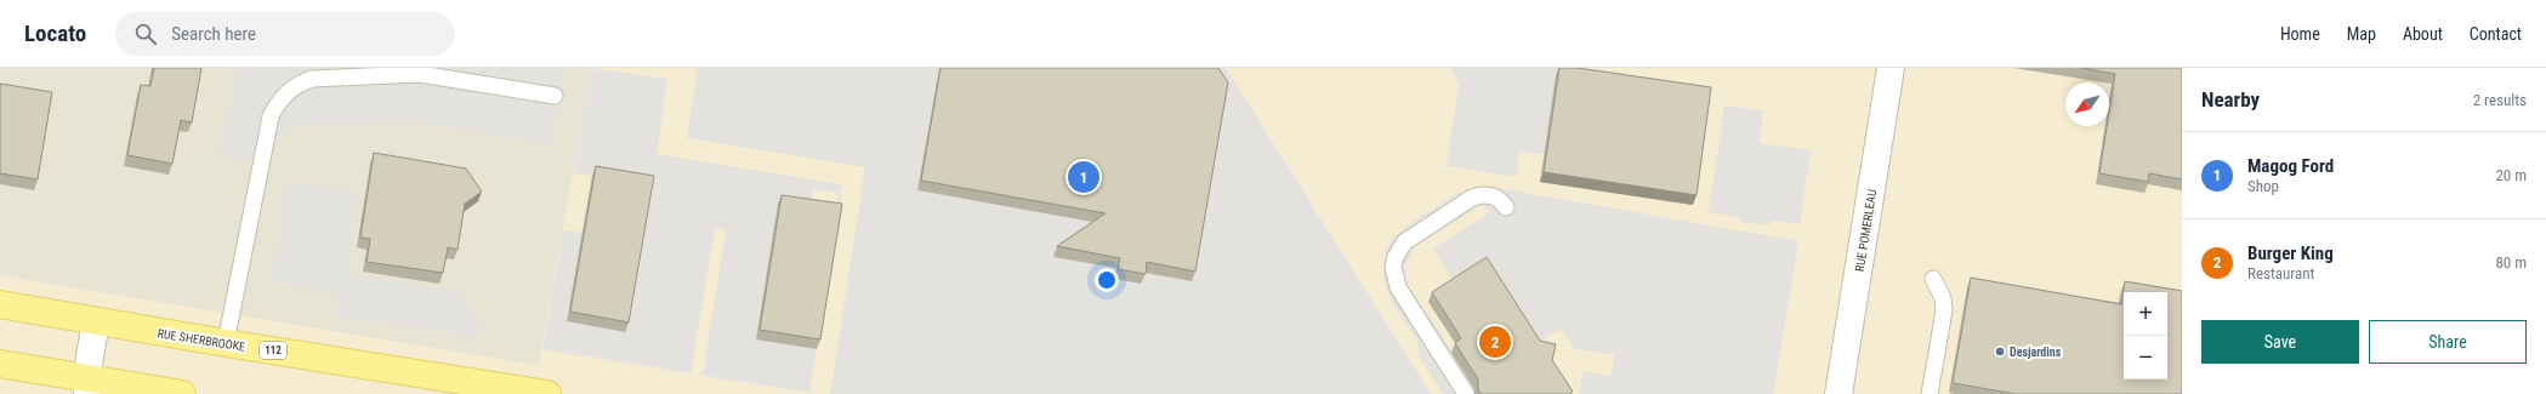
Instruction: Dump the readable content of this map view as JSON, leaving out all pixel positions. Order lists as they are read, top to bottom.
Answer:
{
  "streets": {
    "main road": ["RUE SHERBROOKE", "112"],
    "street": ["RUE POMERLEAU"]
  },
  "places": ["Desjardins"],
  "north": "bottom left",
  "page": {
    "header": "Locato",
    "search": "Search here",
    "nav": [
      "Home",
      "Map",
      "About",
      "Contact"
    ],
    "heading": ["Nearby", "2 results"],
    "list": [
      {
        "mark": "1",
        "name": "Magog Ford",
        "note": "Shop",
        "value": "20 m"
      },
      {
        "mark": "2",
        "name": "Burger King",
        "note": "Restaurant",
        "value": "80 m"
      }
    ],
    "pins": ["1", "2"],
    "map_buttons": ["+", "−"],
    "buttons": ["Save", "Share"]
  }
}
